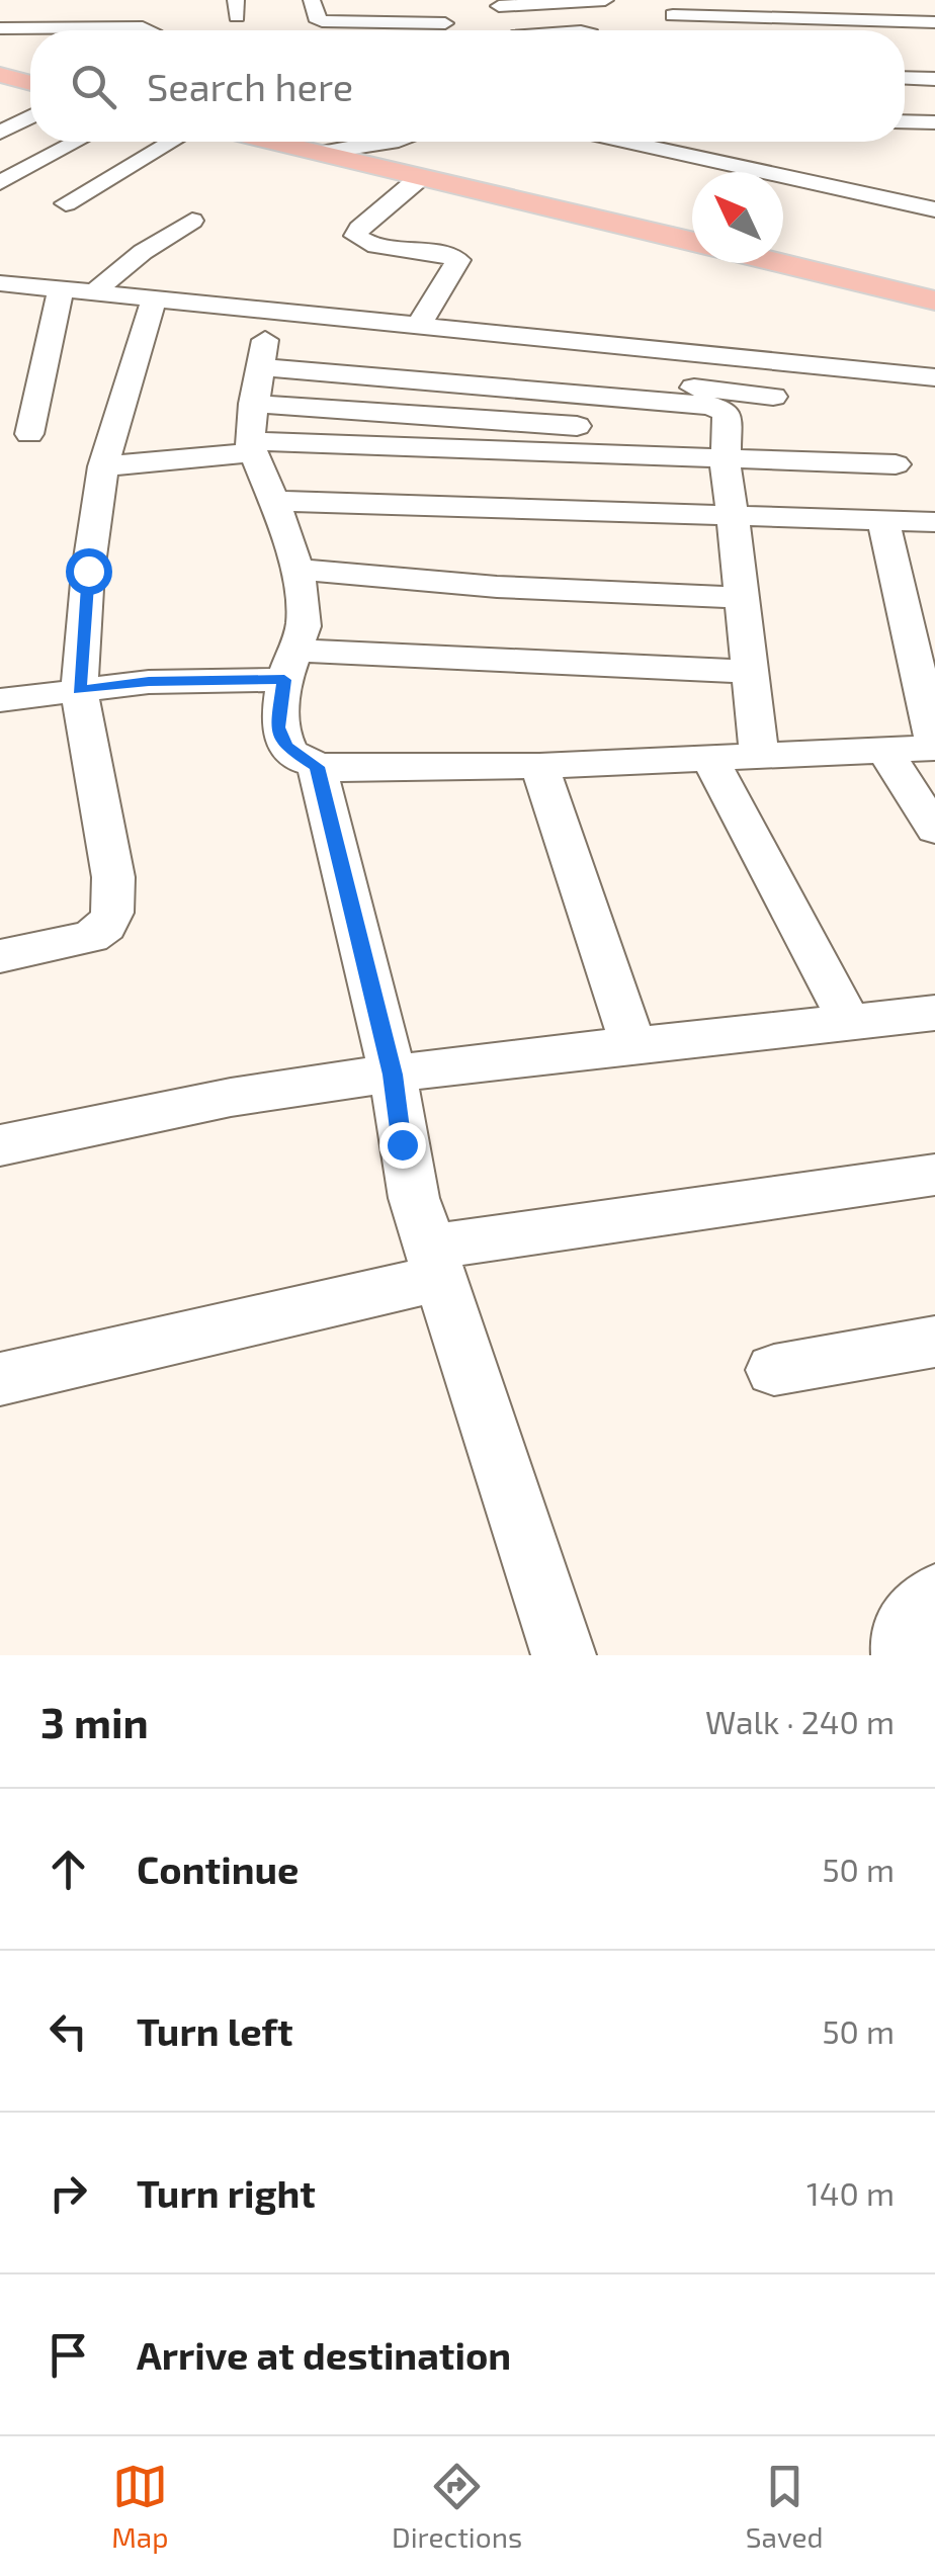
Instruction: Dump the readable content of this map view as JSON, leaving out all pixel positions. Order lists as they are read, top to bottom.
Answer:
{
  "north": "top left",
  "page": {
    "search": "Search here",
    "heading": ["3 min", "Walk · 240 m"],
    "list": [
      ["Continue", "50 m"],
      ["Turn left", "50 m"],
      ["Turn right", "140 m"],
      "Arrive at destination"
    ],
    "nav": ["Map", "Directions", "Saved"]
  }
}
